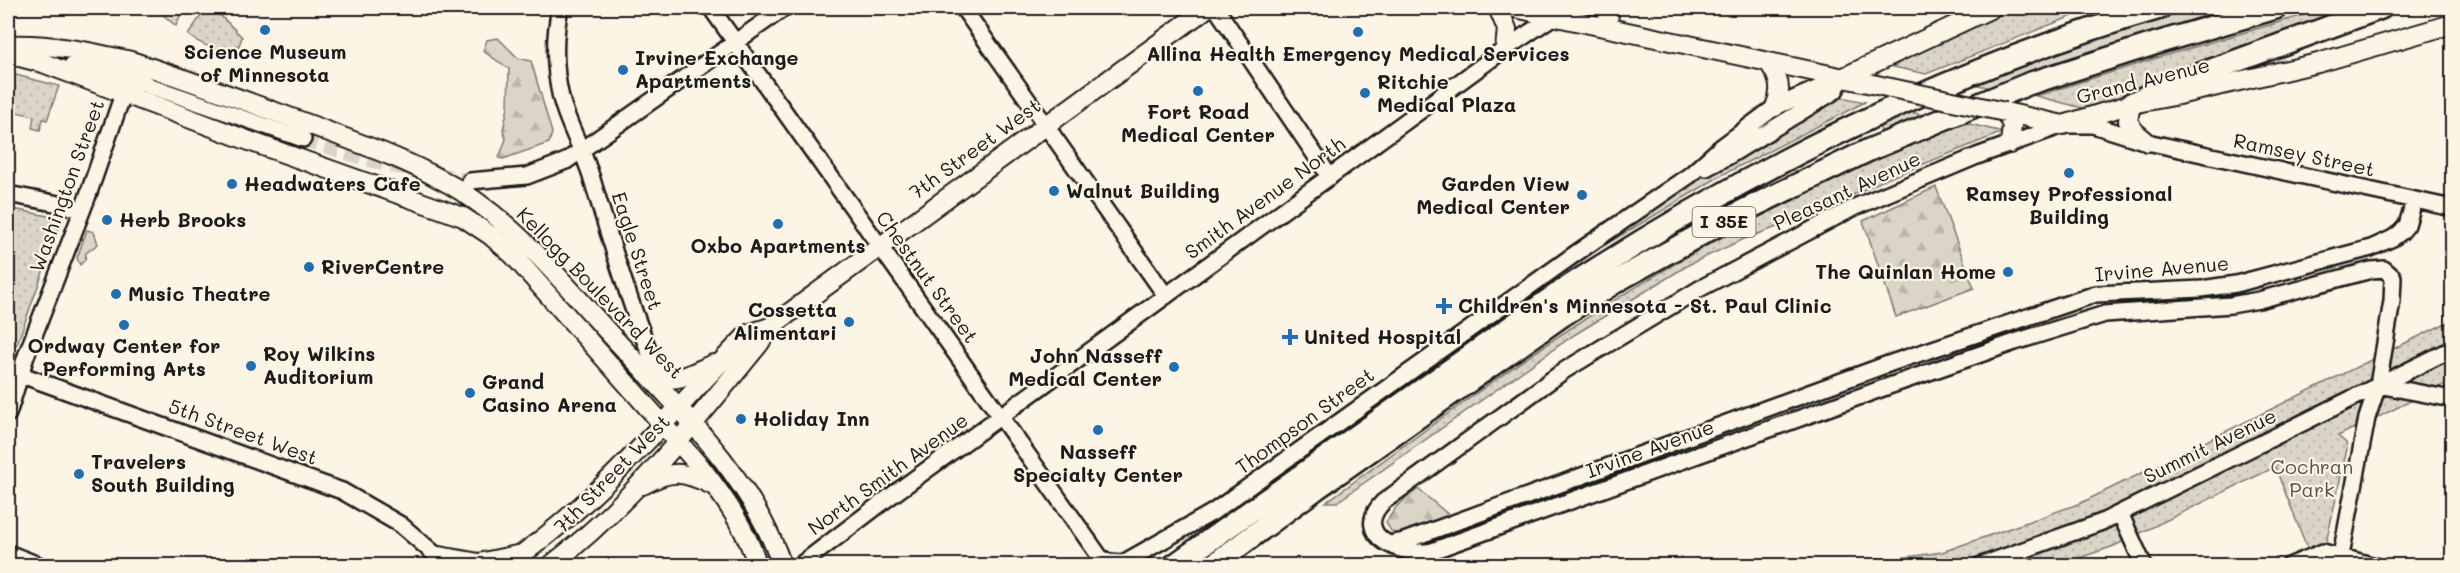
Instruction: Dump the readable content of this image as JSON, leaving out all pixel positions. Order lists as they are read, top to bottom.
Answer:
{
  "streets": {
    "highway": ["I 35E"],
    "main road": ["Grand Avenue", "7th Street West", "Kellogg Boulevard West"],
    "street": [
      "Ramsey Street",
      "Washington Street",
      "Pleasant Avenue",
      "Smith Avenue North",
      "Eagle Street",
      "Irvine Avenue",
      "Chestnut Street",
      "Thompson Street",
      "5th Street West",
      "Summit Avenue",
      "North Smith Avenue"
    ]
  },
  "crossings": [
    ["Grand Avenue", "Ramsey Street"],
    ["Grand Avenue", "Pleasant Avenue"],
    ["Grand Avenue", "Smith Avenue North"],
    ["Grand Avenue", "Thompson Street"],
    ["7th Street West", "Chestnut Street"],
    ["7th Street West", "Kellogg Boulevard West"],
    ["Ramsey Street", "Pleasant Avenue"],
    ["Ramsey Street", "Irvine Avenue"],
    ["Washington Street", "Kellogg Boulevard West"],
    ["Washington Street", "5th Street West"],
    ["Pleasant Avenue", "Irvine Avenue"],
    ["Smith Avenue North", "Chestnut Street"],
    ["Smith Avenue North", "North Smith Avenue"],
    ["Eagle Street", "Kellogg Boulevard West"],
    ["Irvine Avenue", "Summit Avenue"],
    ["Chestnut Street", "Thompson Street"],
    ["Chestnut Street", "North Smith Avenue"]
  ],
  "parks": ["Cochran Park"],
  "places": {
    "other": [
      "Science Museum of Minnesota",
      "Allina Health Emergency Medical Services",
      "Irvine Exchange Apartments",
      "Fort Road Medical Center",
      "Ritchie Medical Plaza",
      "Ramsey Professional Building",
      "Headwaters Cafe",
      "Walnut Building",
      "Garden View Medical Center",
      "Herb Brooks",
      "Oxbo Apartments",
      "RiverCentre",
      "The Quinlan Home",
      "Music Theatre",
      "Cossetta Alimentari",
      "Ordway Center for Performing Arts",
      "Roy Wilkins Auditorium",
      "John Nasseff Medical Center",
      "Grand Casino Arena",
      "Holiday Inn",
      "Nasseff Specialty Center",
      "Travelers South Building"
    ],
    "health": ["Children's Minnesota - St. Paul Clinic", "United Hospital"]
  }
}
